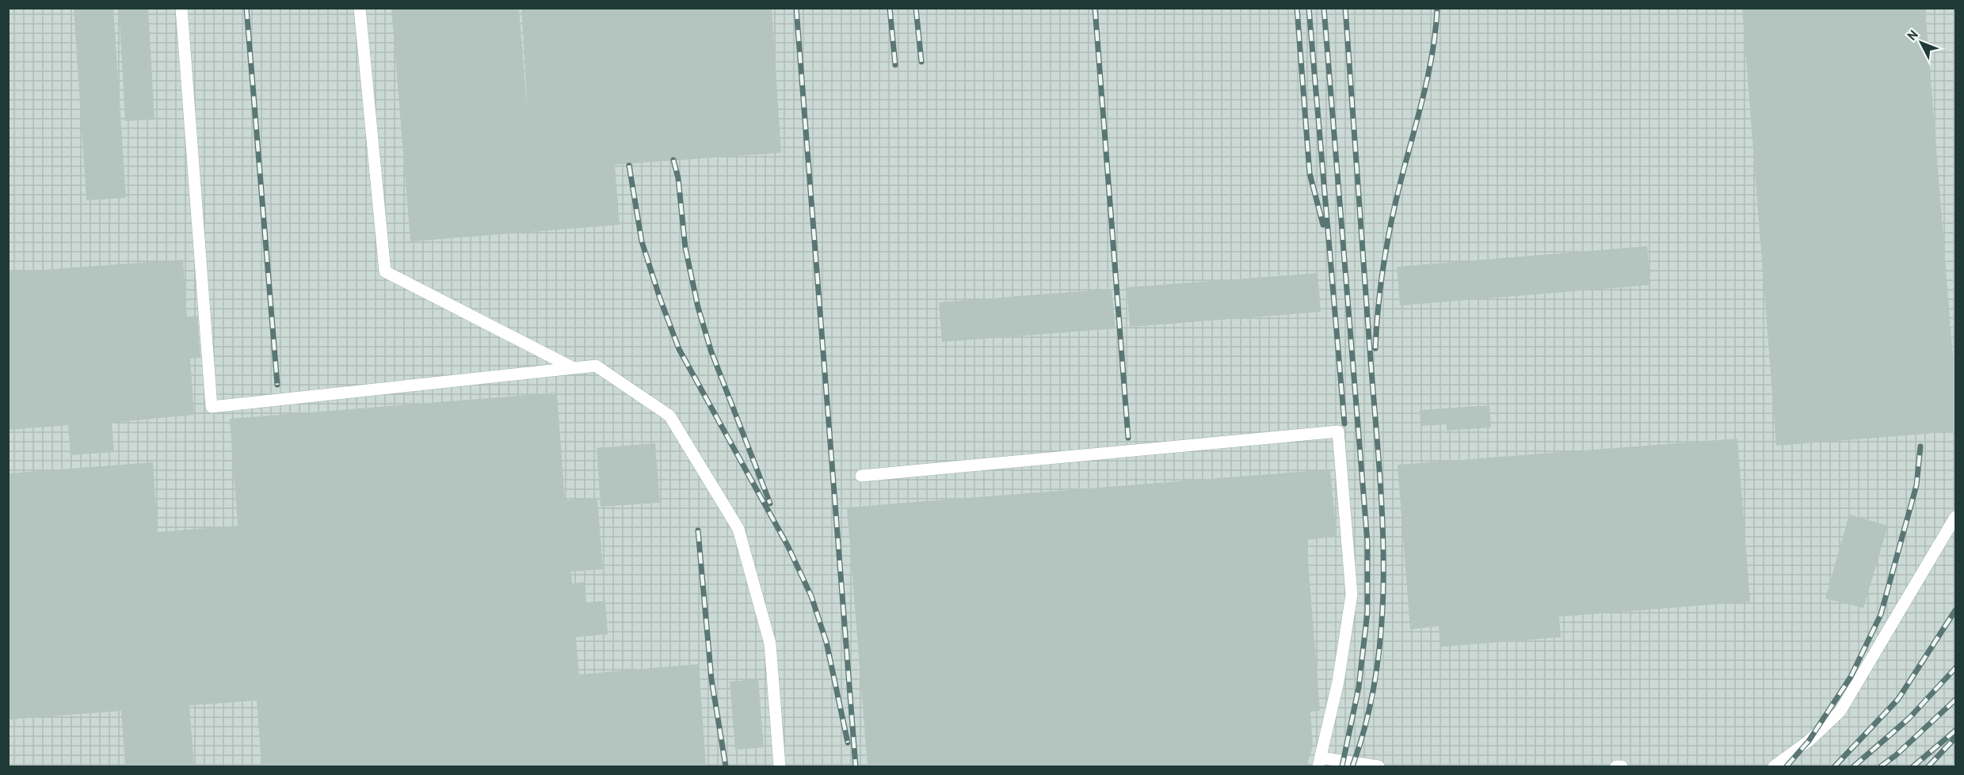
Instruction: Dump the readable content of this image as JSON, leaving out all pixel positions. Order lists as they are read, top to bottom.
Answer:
{
  "north": "top left"
}
